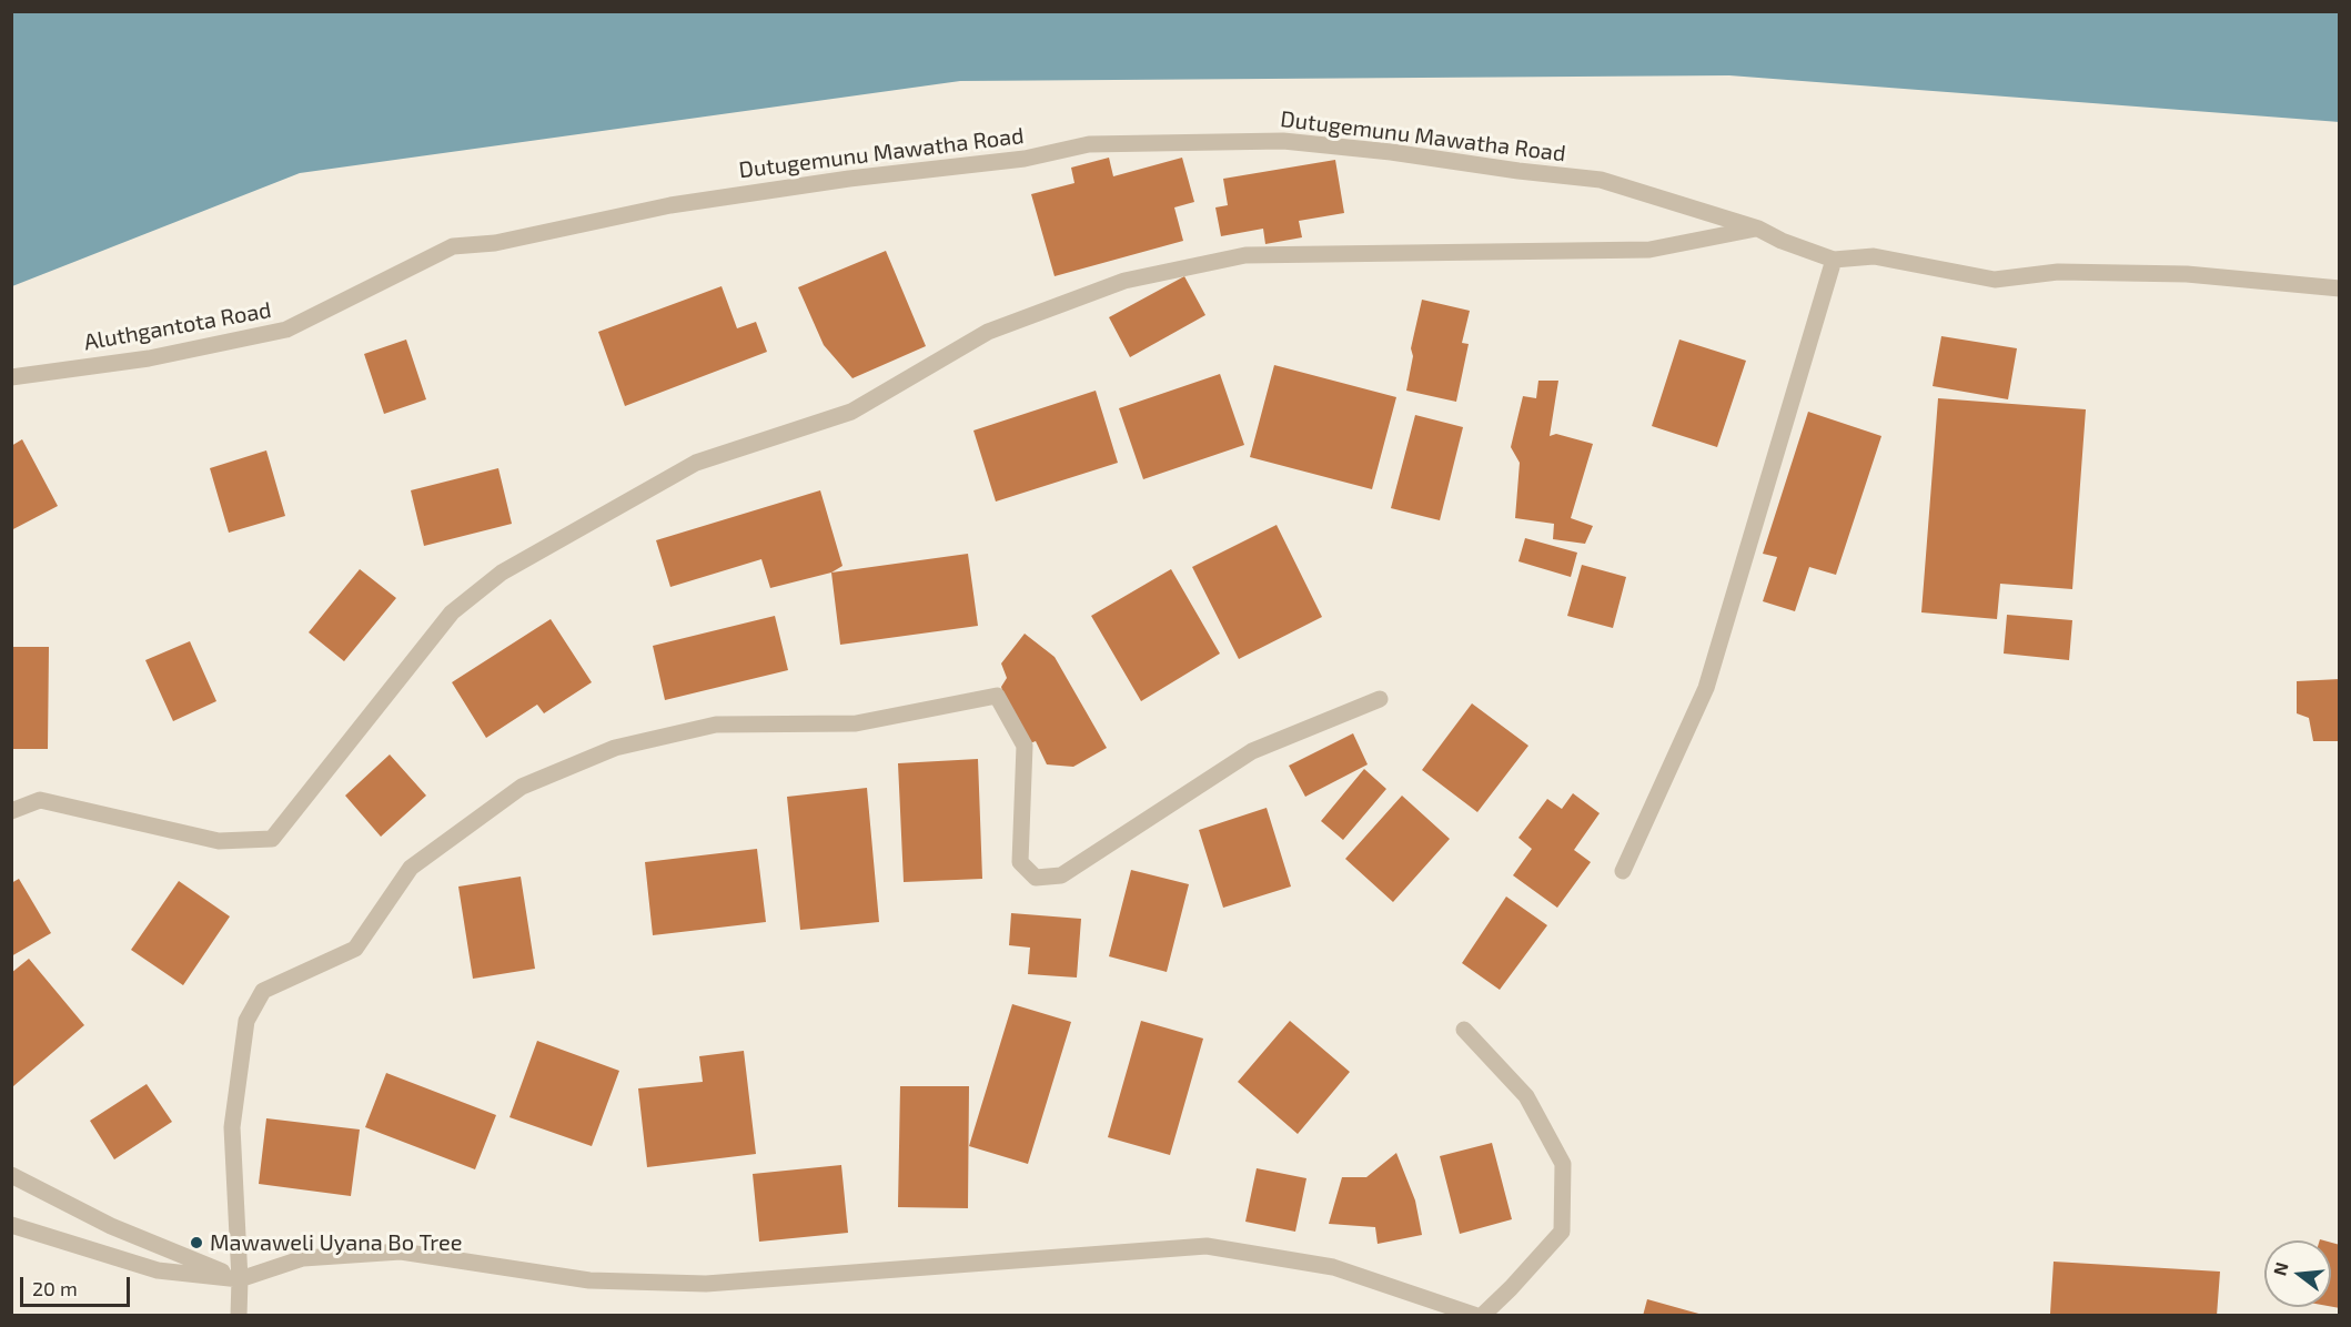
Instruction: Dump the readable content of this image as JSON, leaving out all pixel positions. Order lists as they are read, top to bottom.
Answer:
{
  "streets": {
    "street": ["Dutugemunu Mawatha Road", "Aluthgantota Road"]
  },
  "crossings": [
    ["Dutugemunu Mawatha Road", "Aluthgantota Road"]
  ],
  "places": ["Mawaweli Uyana Bo Tree"],
  "scale_bar": "20 m",
  "north": "left"
}
